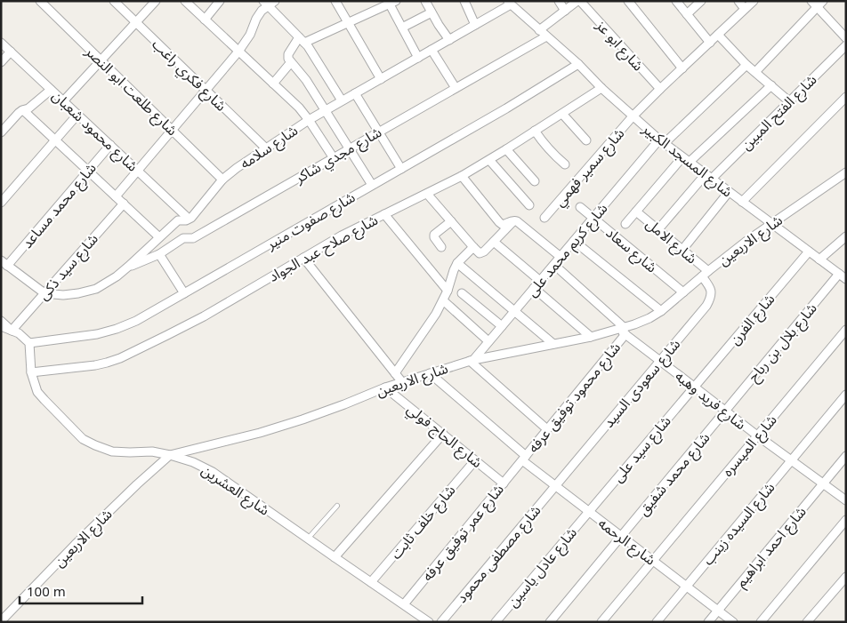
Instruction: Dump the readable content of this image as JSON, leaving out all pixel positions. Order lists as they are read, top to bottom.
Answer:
{
  "streets": {
    "street": [
      "شارع ابو عز",
      "شارع فكري راغب",
      "شارع طلعت ابو النصر",
      "شارع الفتح المبين",
      "شارع محمود شعبان",
      "شارع سلامه",
      "شارع مجدي شاكر",
      "شارع المسجد الكبير",
      "شارع سمير فهمي",
      "شارع محمد مساعد",
      "شارع صفوت منير",
      "شارع الاربعين",
      "شارع الامل",
      "شارع صلاح عبد الجواد",
      "شارع كريم محمد على",
      "شارع سعاد",
      "شارع سيد ذكى",
      "شارع الفرن",
      "شارع بلال بن رباح",
      "شارع سعودى السيد",
      "شارع محمود توفيق عرفه",
      "شارع فريد وهبه",
      "شارع الحاج فولي",
      "شارع الميسره",
      "شارع سيد على",
      "شارع محمد شفيق",
      "شارع العشرين",
      "شارع خلف ثابت",
      "شارع السيده زينب",
      "شارع عمر توفيق عرفه",
      "شارع الرحمه",
      "شارع احمد ابراهيم",
      "شارع مصطفى محمود",
      "شارع عادل ياسين"
    ]
  },
  "crossings": [
    ["شارع ابو عز", "شارع سمير فهمي"],
    ["شارع فكري راغب", "شارع سلامه"],
    ["شارع طلعت ابو النصر", "شارع سلامه"],
    ["شارع الفتح المبين", "شارع المسجد الكبير"],
    ["شارع الفتح المبين", "شارع الامل"],
    ["شارع محمود شعبان", "شارع سلامه"],
    ["شارع محمود شعبان", "شارع محمد مساعد"],
    ["شارع سلامه", "شارع مجدي شاكر"],
    ["شارع سلامه", "شارع المسجد الكبير"],
    ["شارع سلامه", "شارع سيد ذكى"],
    ["شارع مجدي شاكر", "شارع المسجد الكبير"],
    ["شارع المسجد الكبير", "شارع سمير فهمي"],
    ["شارع المسجد الكبير", "شارع صفوت منير"],
    ["شارع المسجد الكبير", "شارع الاربعين"],
    ["شارع المسجد الكبير", "شارع صلاح عبد الجواد"],
    ["شارع المسجد الكبير", "شارع كريم محمد على"],
    ["شارع المسجد الكبير", "شارع الفرن"],
    ["شارع المسجد الكبير", "شارع بلال بن رباح"],
    ["شارع صفوت منير", "شارع العشرين"],
    ["شارع الاربعين", "شارع الامل"],
    ["شارع الاربعين", "شارع كريم محمد على"],
    ["شارع الاربعين", "شارع سعاد"],
    ["شارع الاربعين", "شارع سعودى السيد"],
    ["شارع الاربعين", "شارع محمود توفيق عرفه"],
    ["شارع الاربعين", "شارع فريد وهبه"],
    ["شارع الاربعين", "شارع الحاج فولي"],
    ["شارع الاربعين", "شارع العشرين"],
    ["شارع الاربعين", "شارع الرحمه"],
    ["شارع صلاح عبد الجواد", "شارع العشرين"],
    ["شارع كريم محمد على", "شارع سعاد"],
    ["شارع كريم محمد على", "شارع فريد وهبه"],
    ["شارع الفرن", "شارع فريد وهبه"],
    ["شارع الفرن", "شارع سيد على"],
    ["شارع بلال بن رباح", "شارع فريد وهبه"],
    ["شارع بلال بن رباح", "شارع محمد شفيق"],
    ["شارع سعودى السيد", "شارع فريد وهبه"],
    ["شارع سعودى السيد", "شارع الرحمه"],
    ["شارع سعودى السيد", "شارع مصطفى محمود"],
    ["شارع محمود توفيق عرفه", "شارع فريد وهبه"],
    ["شارع محمود توفيق عرفه", "شارع عمر توفيق عرفه"],
    ["شارع محمود توفيق عرفه", "شارع الرحمه"],
    ["شارع فريد وهبه", "شارع الميسره"],
    ["شارع فريد وهبه", "شارع سيد على"],
    ["شارع فريد وهبه", "شارع محمد شفيق"],
    ["شارع فريد وهبه", "شارع السيده زينب"],
    ["شارع فريد وهبه", "شارع احمد ابراهيم"],
    ["شارع الحاج فولي", "شارع خلف ثابت"],
    ["شارع الحاج فولي", "شارع عمر توفيق عرفه"],
    ["شارع الميسره", "شارع الرحمه"],
    ["شارع سيد على", "شارع الرحمه"],
    ["شارع سيد على", "شارع عادل ياسين"],
    ["شارع محمد شفيق", "شارع الرحمه"],
    ["شارع العشرين", "شارع خلف ثابت"],
    ["شارع العشرين", "شارع عمر توفيق عرفه"],
    ["شارع السيده زينب", "شارع الرحمه"],
    ["شارع عمر توفيق عرفه", "شارع الرحمه"],
    ["شارع الرحمه", "شارع احمد ابراهيم"],
    ["شارع الرحمه", "شارع مصطفى محمود"],
    ["شارع الرحمه", "شارع عادل ياسين"]
  ],
  "scale_bar": "100 m"
}
